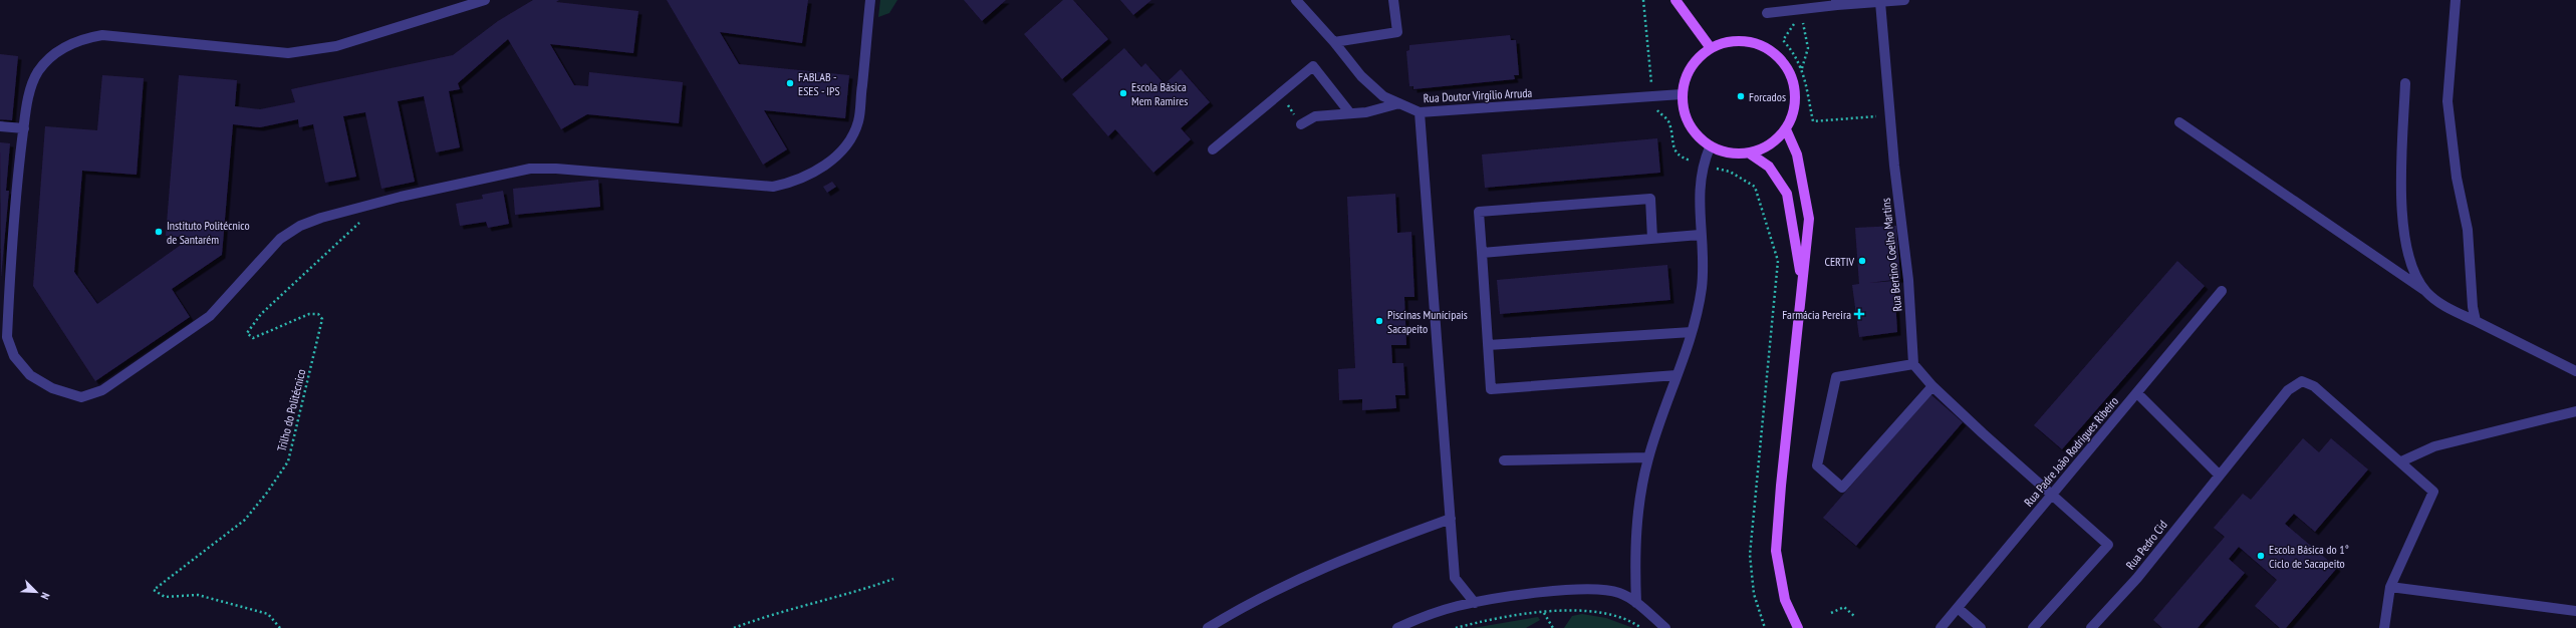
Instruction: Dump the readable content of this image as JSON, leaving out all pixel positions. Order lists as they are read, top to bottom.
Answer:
{
  "streets": {
    "street": [
      "Rua Doutor Virgílio Arruda",
      "Rua Bertino Coelho Martins",
      "Rua Padre João Rodrigues Ribeiro",
      "Rua Pedro Cid"
    ],
    "path": ["Trilho do Politécnico"]
  },
  "places": {
    "other": [
      "FABLAB - ESES - IPS",
      "Escola Básica Mem Ramires",
      "Forcados",
      "Instituto Politécnico de Santarém",
      "CERTIV",
      "Piscinas Munícipais Sacapeito",
      "Escola Básica do 1° Ciclo de Sacapeito"
    ],
    "health": ["Farmácia Pereira"]
  },
  "north": "bottom right"
}
